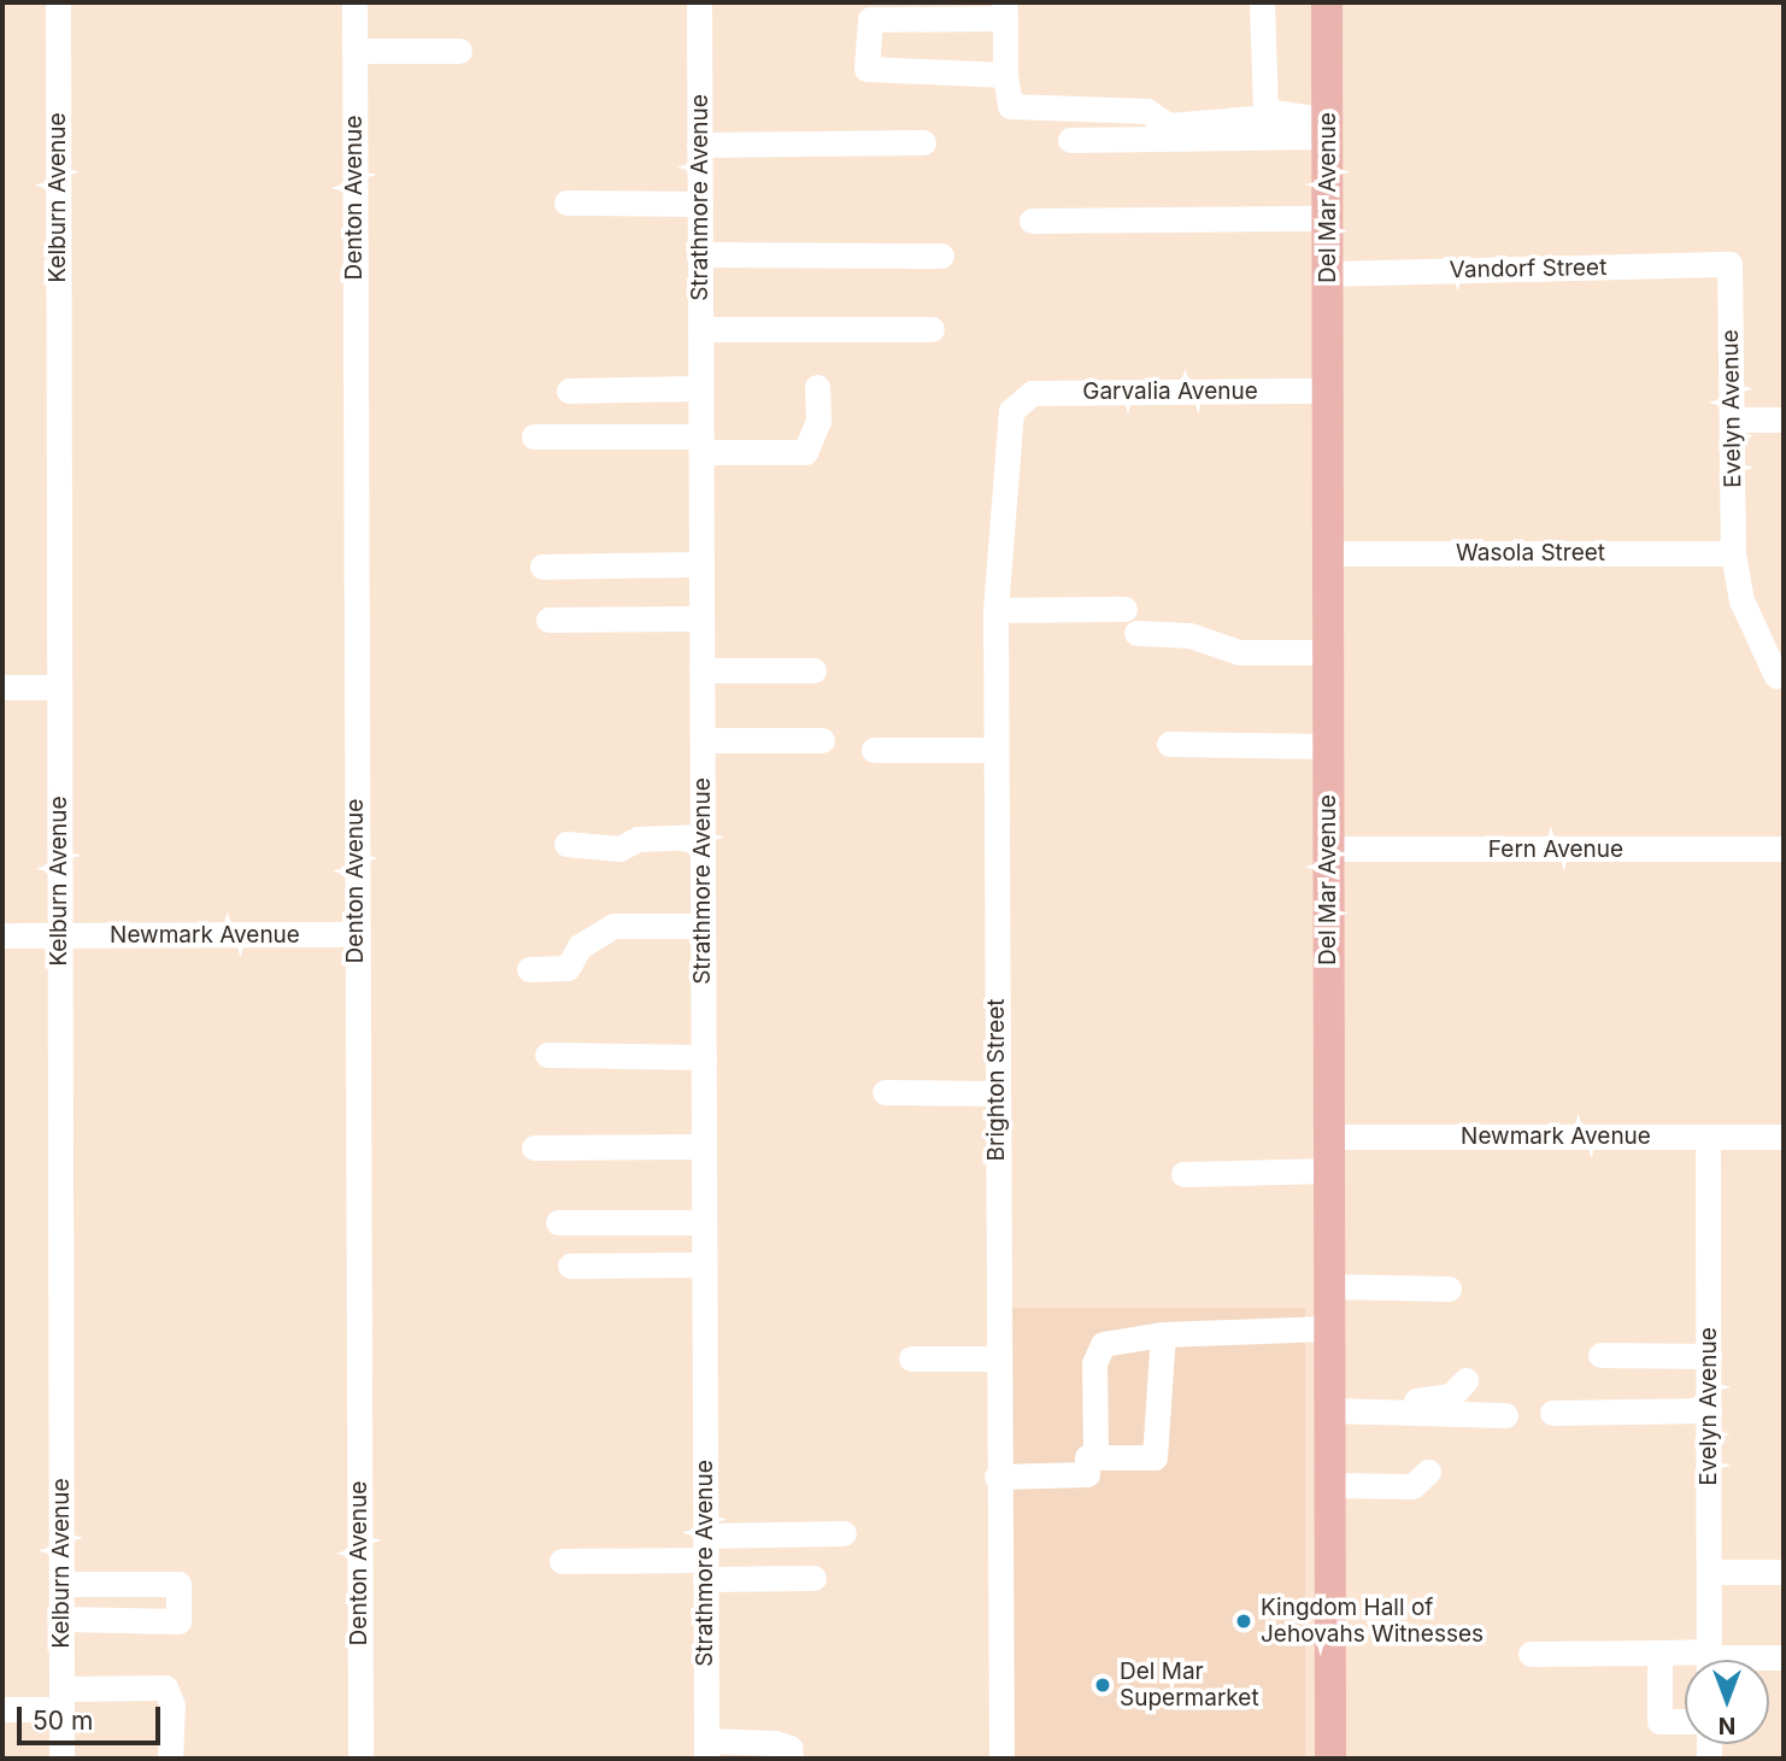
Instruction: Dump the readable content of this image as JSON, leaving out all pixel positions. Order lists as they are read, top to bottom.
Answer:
{
  "streets": {
    "main road": ["Del Mar Avenue"],
    "street": [
      "Kelburn Avenue",
      "Denton Avenue",
      "Strathmore Avenue",
      "Vandorf Street",
      "Garvalia Avenue",
      "Evelyn Avenue",
      "Wasola Street",
      "Fern Avenue",
      "Newmark Avenue",
      "Brighton Street"
    ]
  },
  "crossings": [
    ["Kelburn Avenue", "Newmark Avenue"],
    ["Denton Avenue", "Newmark Avenue"],
    ["Del Mar Avenue", "Vandorf Street"],
    ["Del Mar Avenue", "Garvalia Avenue"],
    ["Del Mar Avenue", "Wasola Street"],
    ["Del Mar Avenue", "Fern Avenue"],
    ["Del Mar Avenue", "Newmark Avenue"],
    ["Vandorf Street", "Evelyn Avenue"],
    ["Garvalia Avenue", "Brighton Street"],
    ["Evelyn Avenue", "Wasola Street"],
    ["Evelyn Avenue", "Newmark Avenue"]
  ],
  "places": ["Kingdom Hall of Jehovahs Witnesses", "Del Mar Supermarket"],
  "scale_bar": "50 m",
  "north": "bottom"
}
